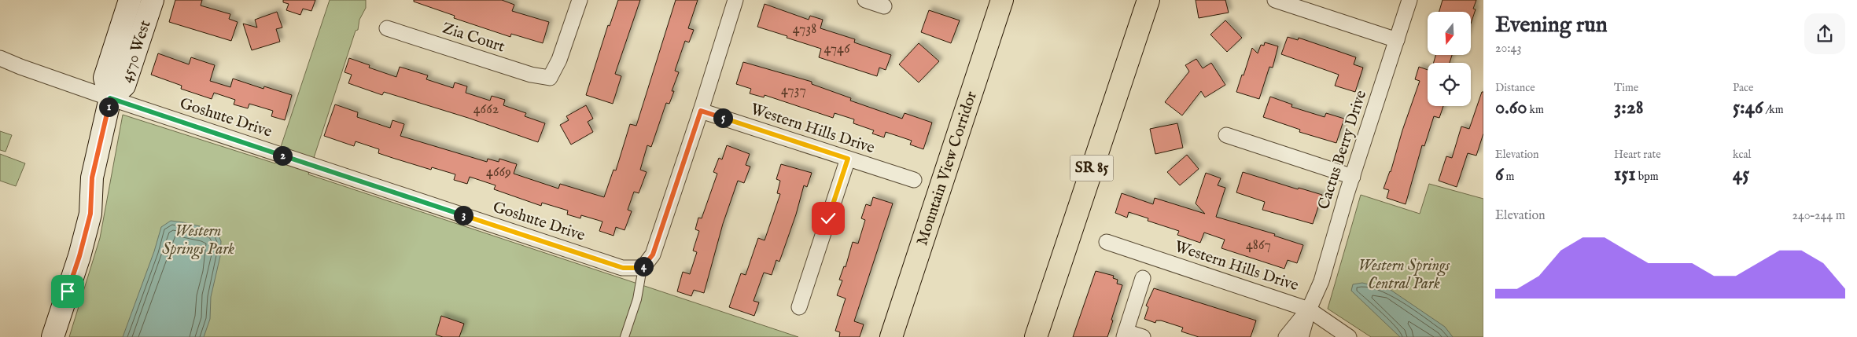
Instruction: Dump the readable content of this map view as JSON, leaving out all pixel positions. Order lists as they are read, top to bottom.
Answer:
{
  "streets": {
    "highway": ["SR 85", "Mountain View Corridor"],
    "main road": ["4570 West"],
    "street": [
      "Zia Court",
      "Goshute Drive",
      "Western Hills Drive",
      "Cactus Berry Drive"
    ]
  },
  "crossings": [
    ["4570 West", "Goshute Drive"],
    ["Western Hills Drive", "Cactus Berry Drive"]
  ],
  "parks": ["Western Springs Park", "Western Springs Central Park"],
  "house_numbers": [
    "4738",
    "4746",
    "4737",
    "4662",
    "4669",
    "4867"
  ],
  "north": "bottom",
  "page": {
    "heading": ["Evening run", "20:43"],
    "stats": [
      ["Distance", "0.60 km"],
      ["Time", "3:28"],
      ["Pace", "5:46 /km"],
      ["Elevation", "6 m"],
      ["Heart rate", "151 bpm"],
      ["kcal", "45"]
    ],
    "pins": [
      "1",
      "5",
      "2",
      "3",
      "4"
    ],
    "chart": ["Elevation", "240–244 m"]
  }
}
